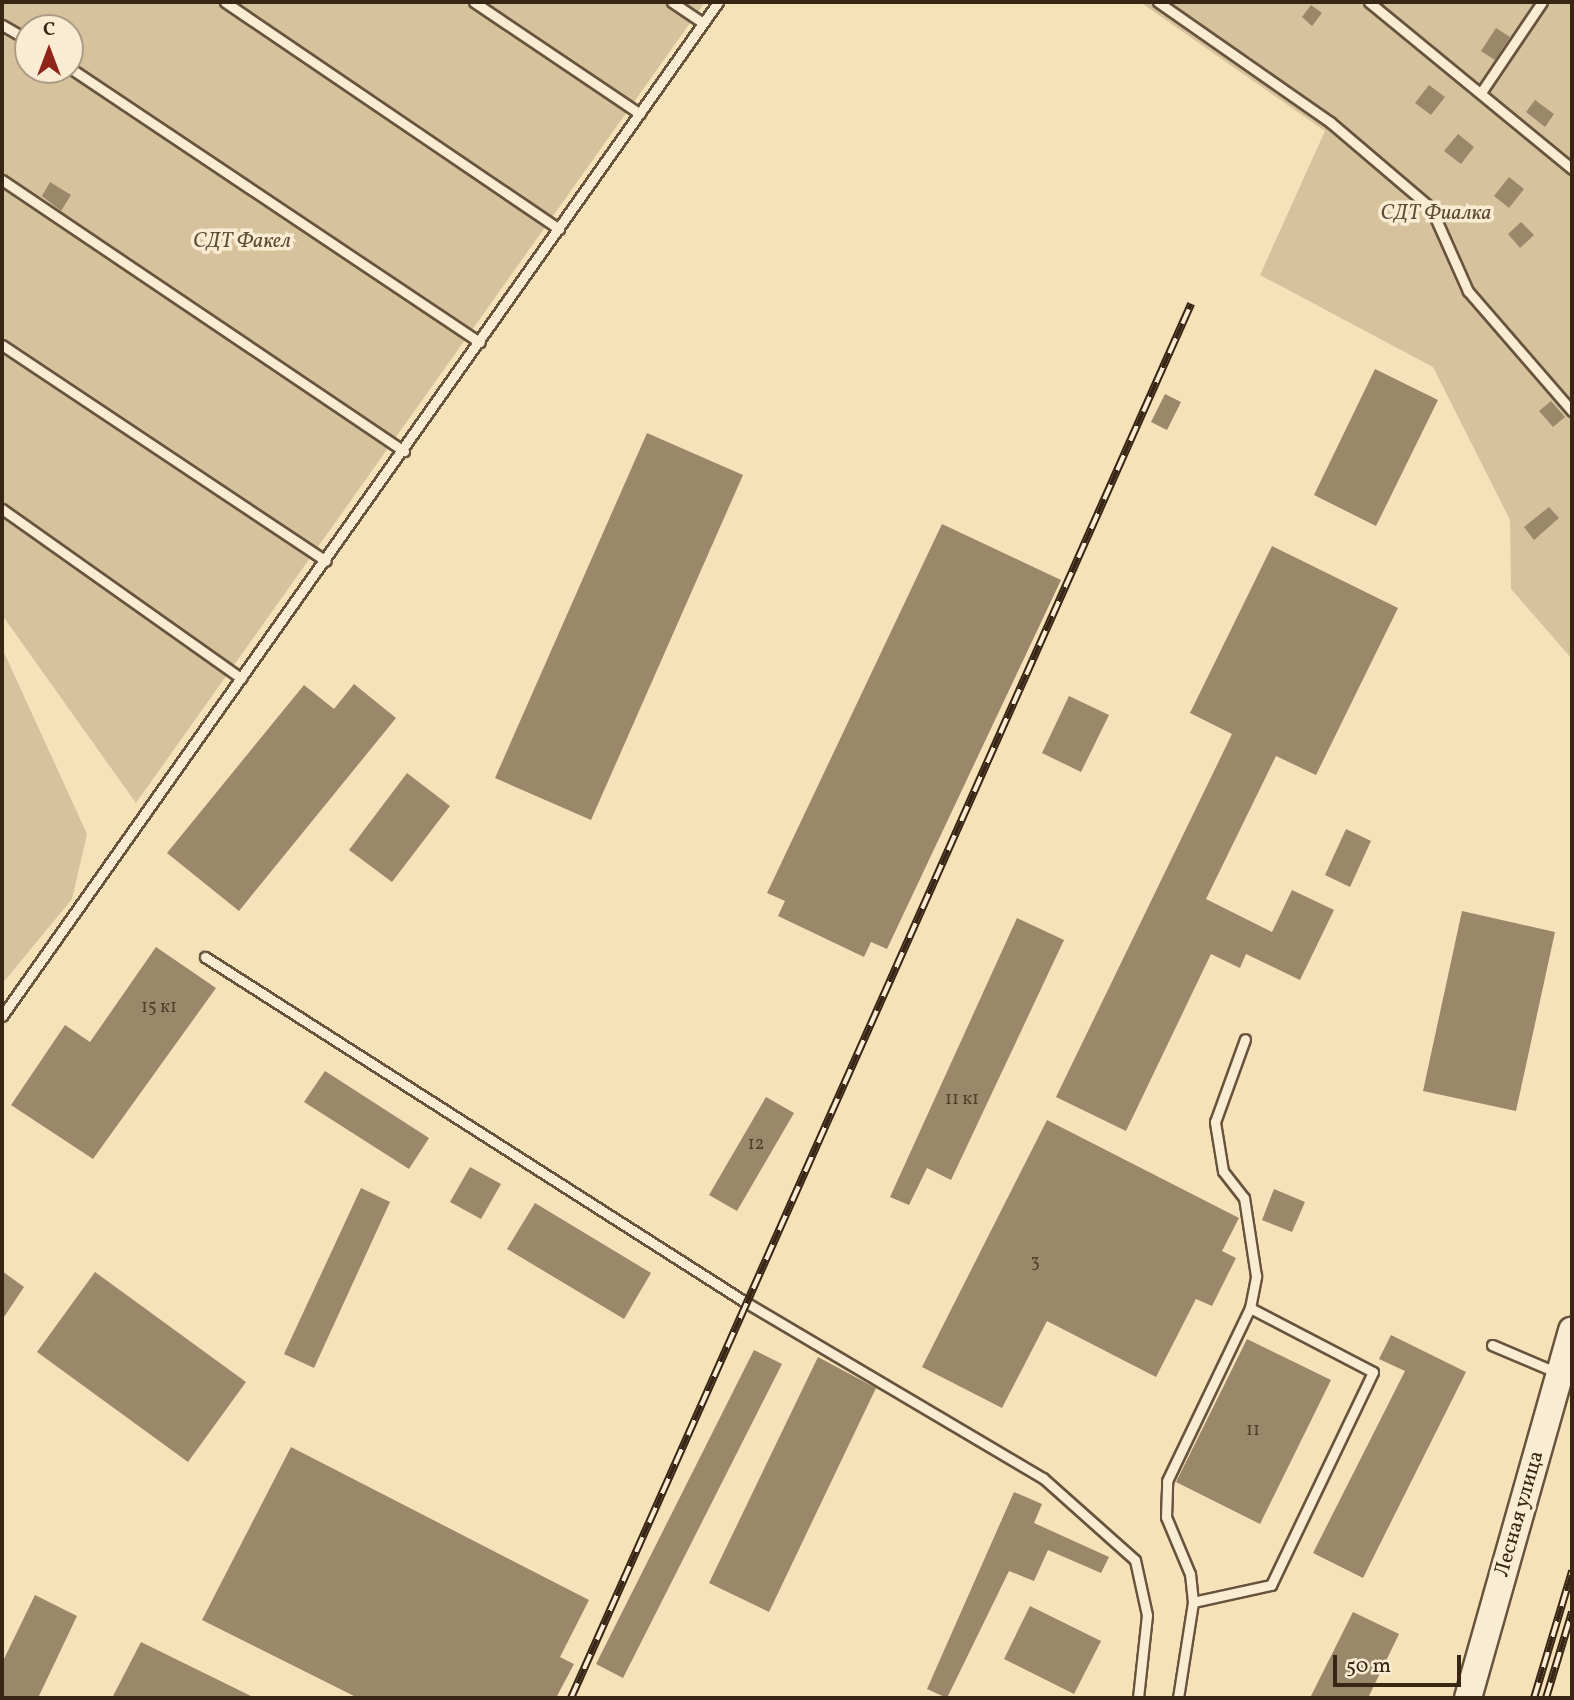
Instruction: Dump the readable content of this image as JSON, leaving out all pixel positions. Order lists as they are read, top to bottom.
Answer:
{
  "streets": {
    "street": ["Лесная улица"]
  },
  "parks": ["СДТ Фиалка", "СДТ Факел"],
  "house_numbers": [
    "15 к1",
    "11 к1",
    "12",
    "3",
    "11"
  ],
  "scale_bar": "50 m",
  "north": "top"
}
